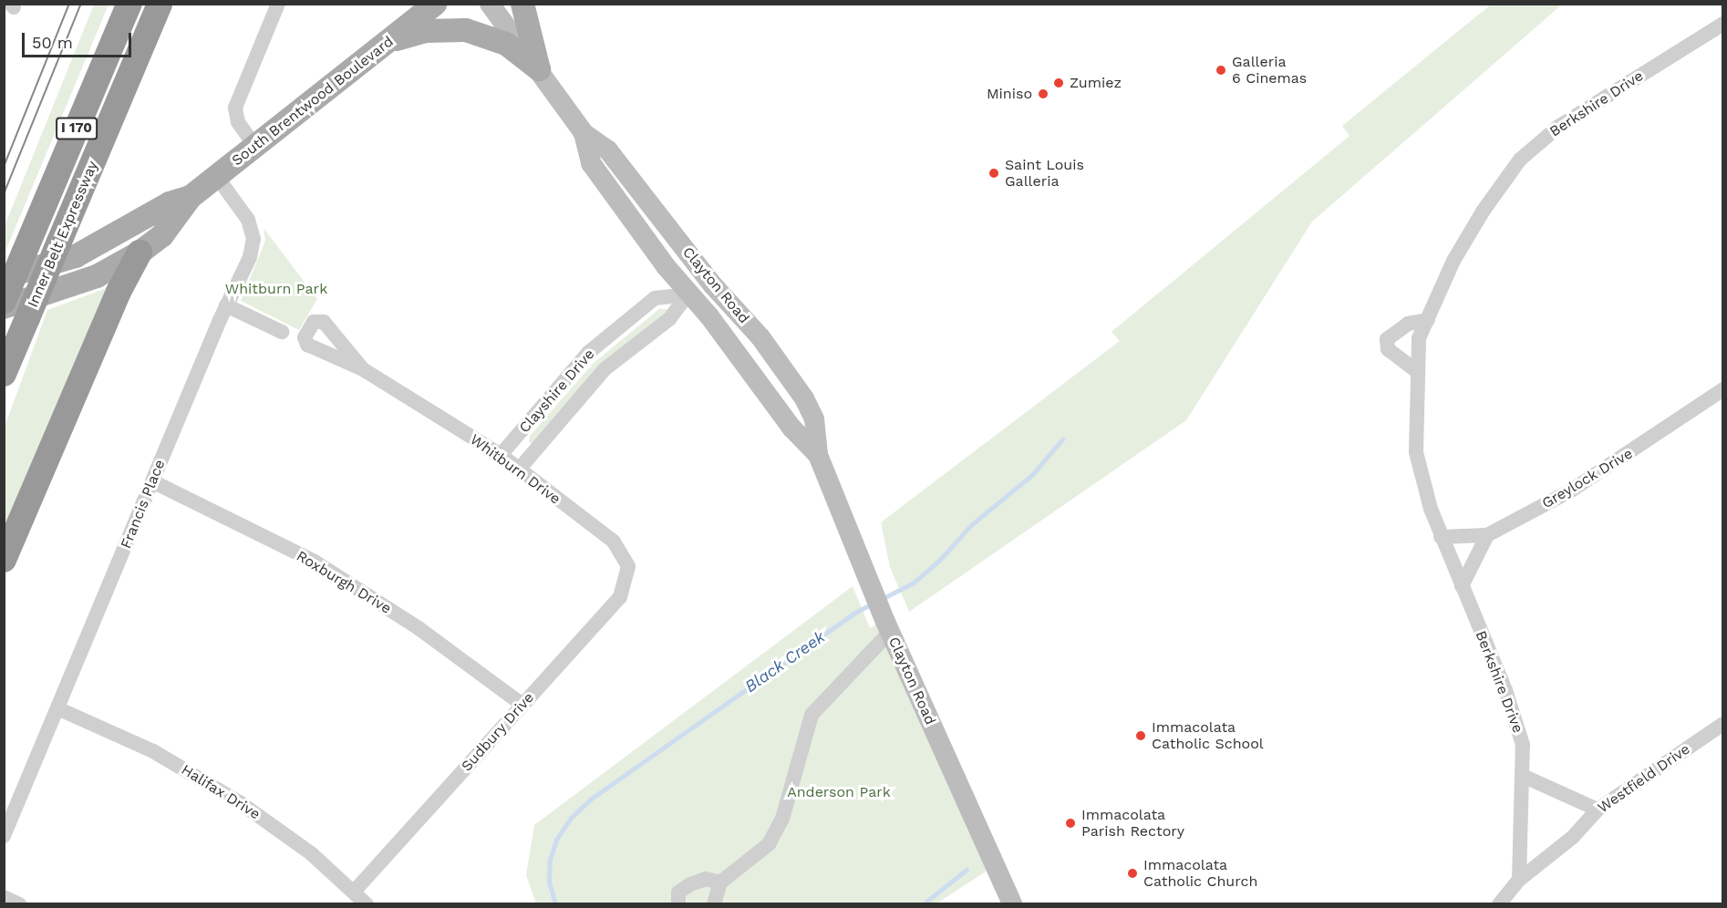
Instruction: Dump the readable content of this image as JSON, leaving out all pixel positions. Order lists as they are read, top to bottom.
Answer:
{
  "streets": {
    "highway": ["I 170", "Inner Belt Expressway"],
    "main road": ["South Brentwood Boulevard", "Clayton Road"],
    "street": [
      "Berkshire Drive",
      "Clayshire Drive",
      "Whitburn Drive",
      "Greylock Drive",
      "Francis Place",
      "Roxburgh Drive",
      "Sudbury Drive",
      "Westfield Drive",
      "Halifax Drive"
    ]
  },
  "crossings": [
    ["South Brentwood Boulevard", "Francis Place"],
    ["Berkshire Drive", "Greylock Drive"],
    ["Berkshire Drive", "Westfield Drive"],
    ["Clayton Road", "Clayshire Drive"],
    ["Clayshire Drive", "Whitburn Drive"],
    ["Whitburn Drive", "Sudbury Drive"],
    ["Francis Place", "Roxburgh Drive"],
    ["Francis Place", "Halifax Drive"],
    ["Roxburgh Drive", "Sudbury Drive"],
    ["Sudbury Drive", "Halifax Drive"]
  ],
  "water": ["Black Creek"],
  "parks": ["Whitburn Park", "Anderson Park"],
  "places": [
    "Galleria 6 Cinemas",
    "Zumiez",
    "Miniso",
    "Saint Louis Galleria",
    "Immacolata Catholic School",
    "Immacolata Parish Rectory",
    "Immacolata Catholic Church"
  ],
  "scale_bar": "50 m"
}
